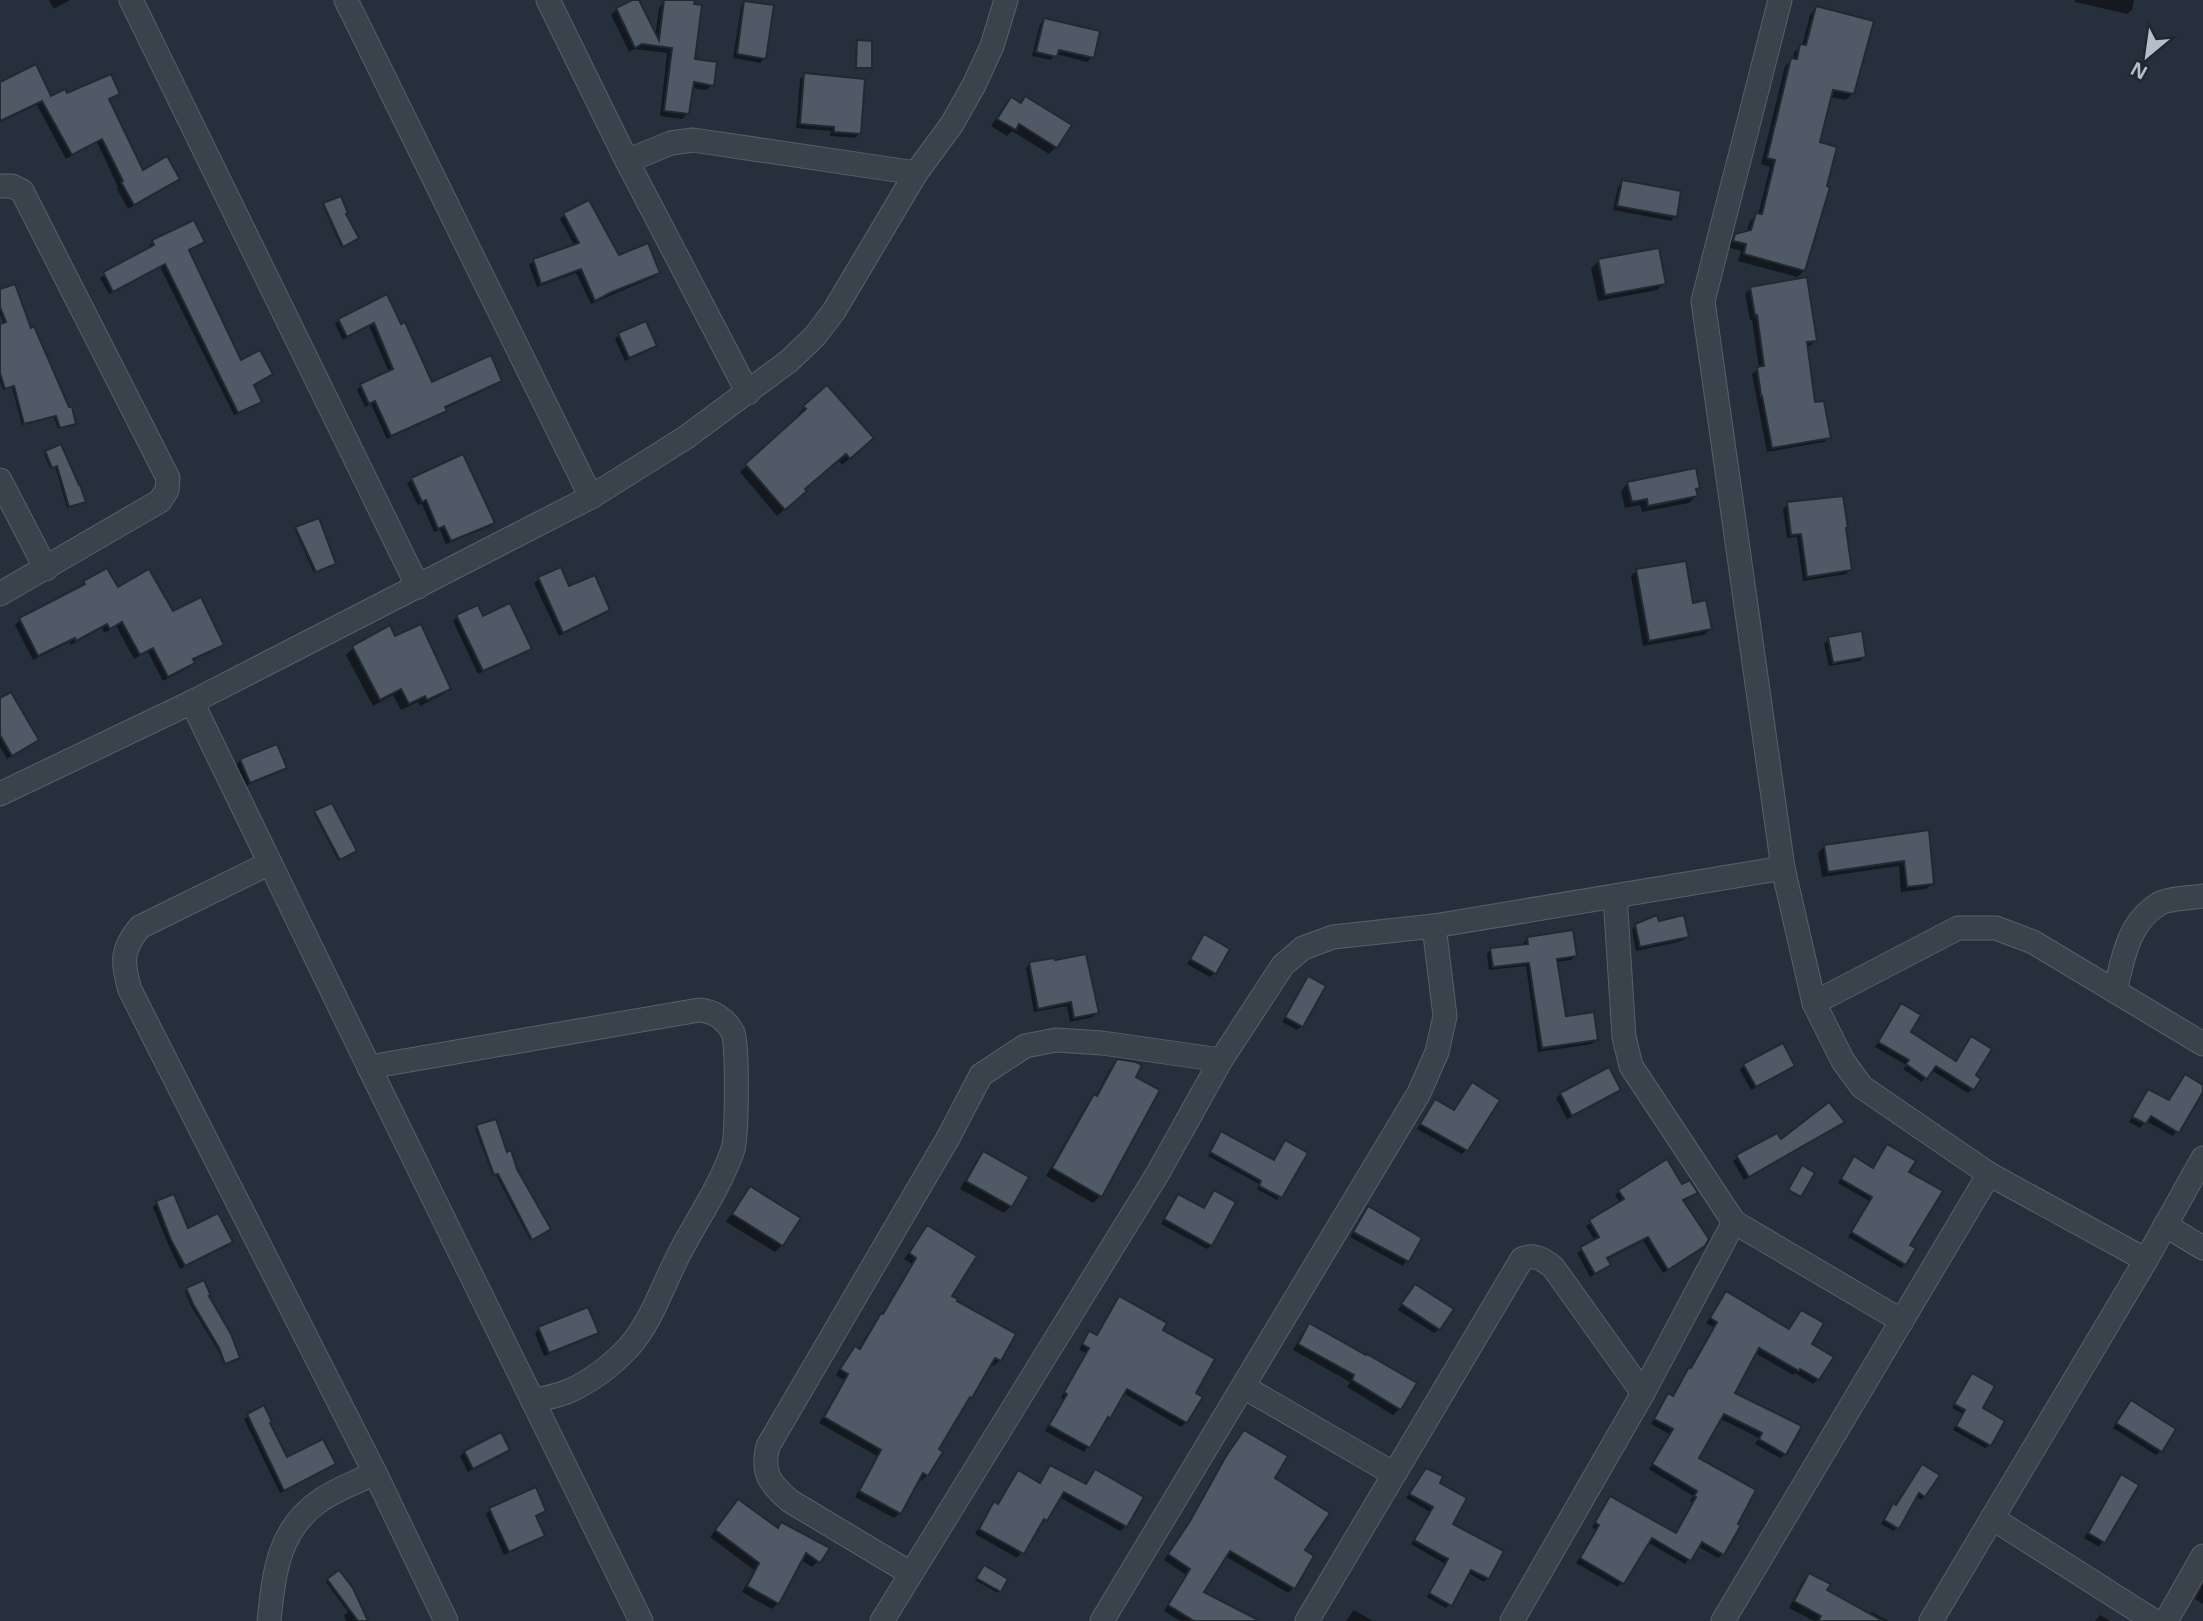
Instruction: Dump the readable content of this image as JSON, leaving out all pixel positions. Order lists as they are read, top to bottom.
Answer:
{
  "north": "bottom left"
}
